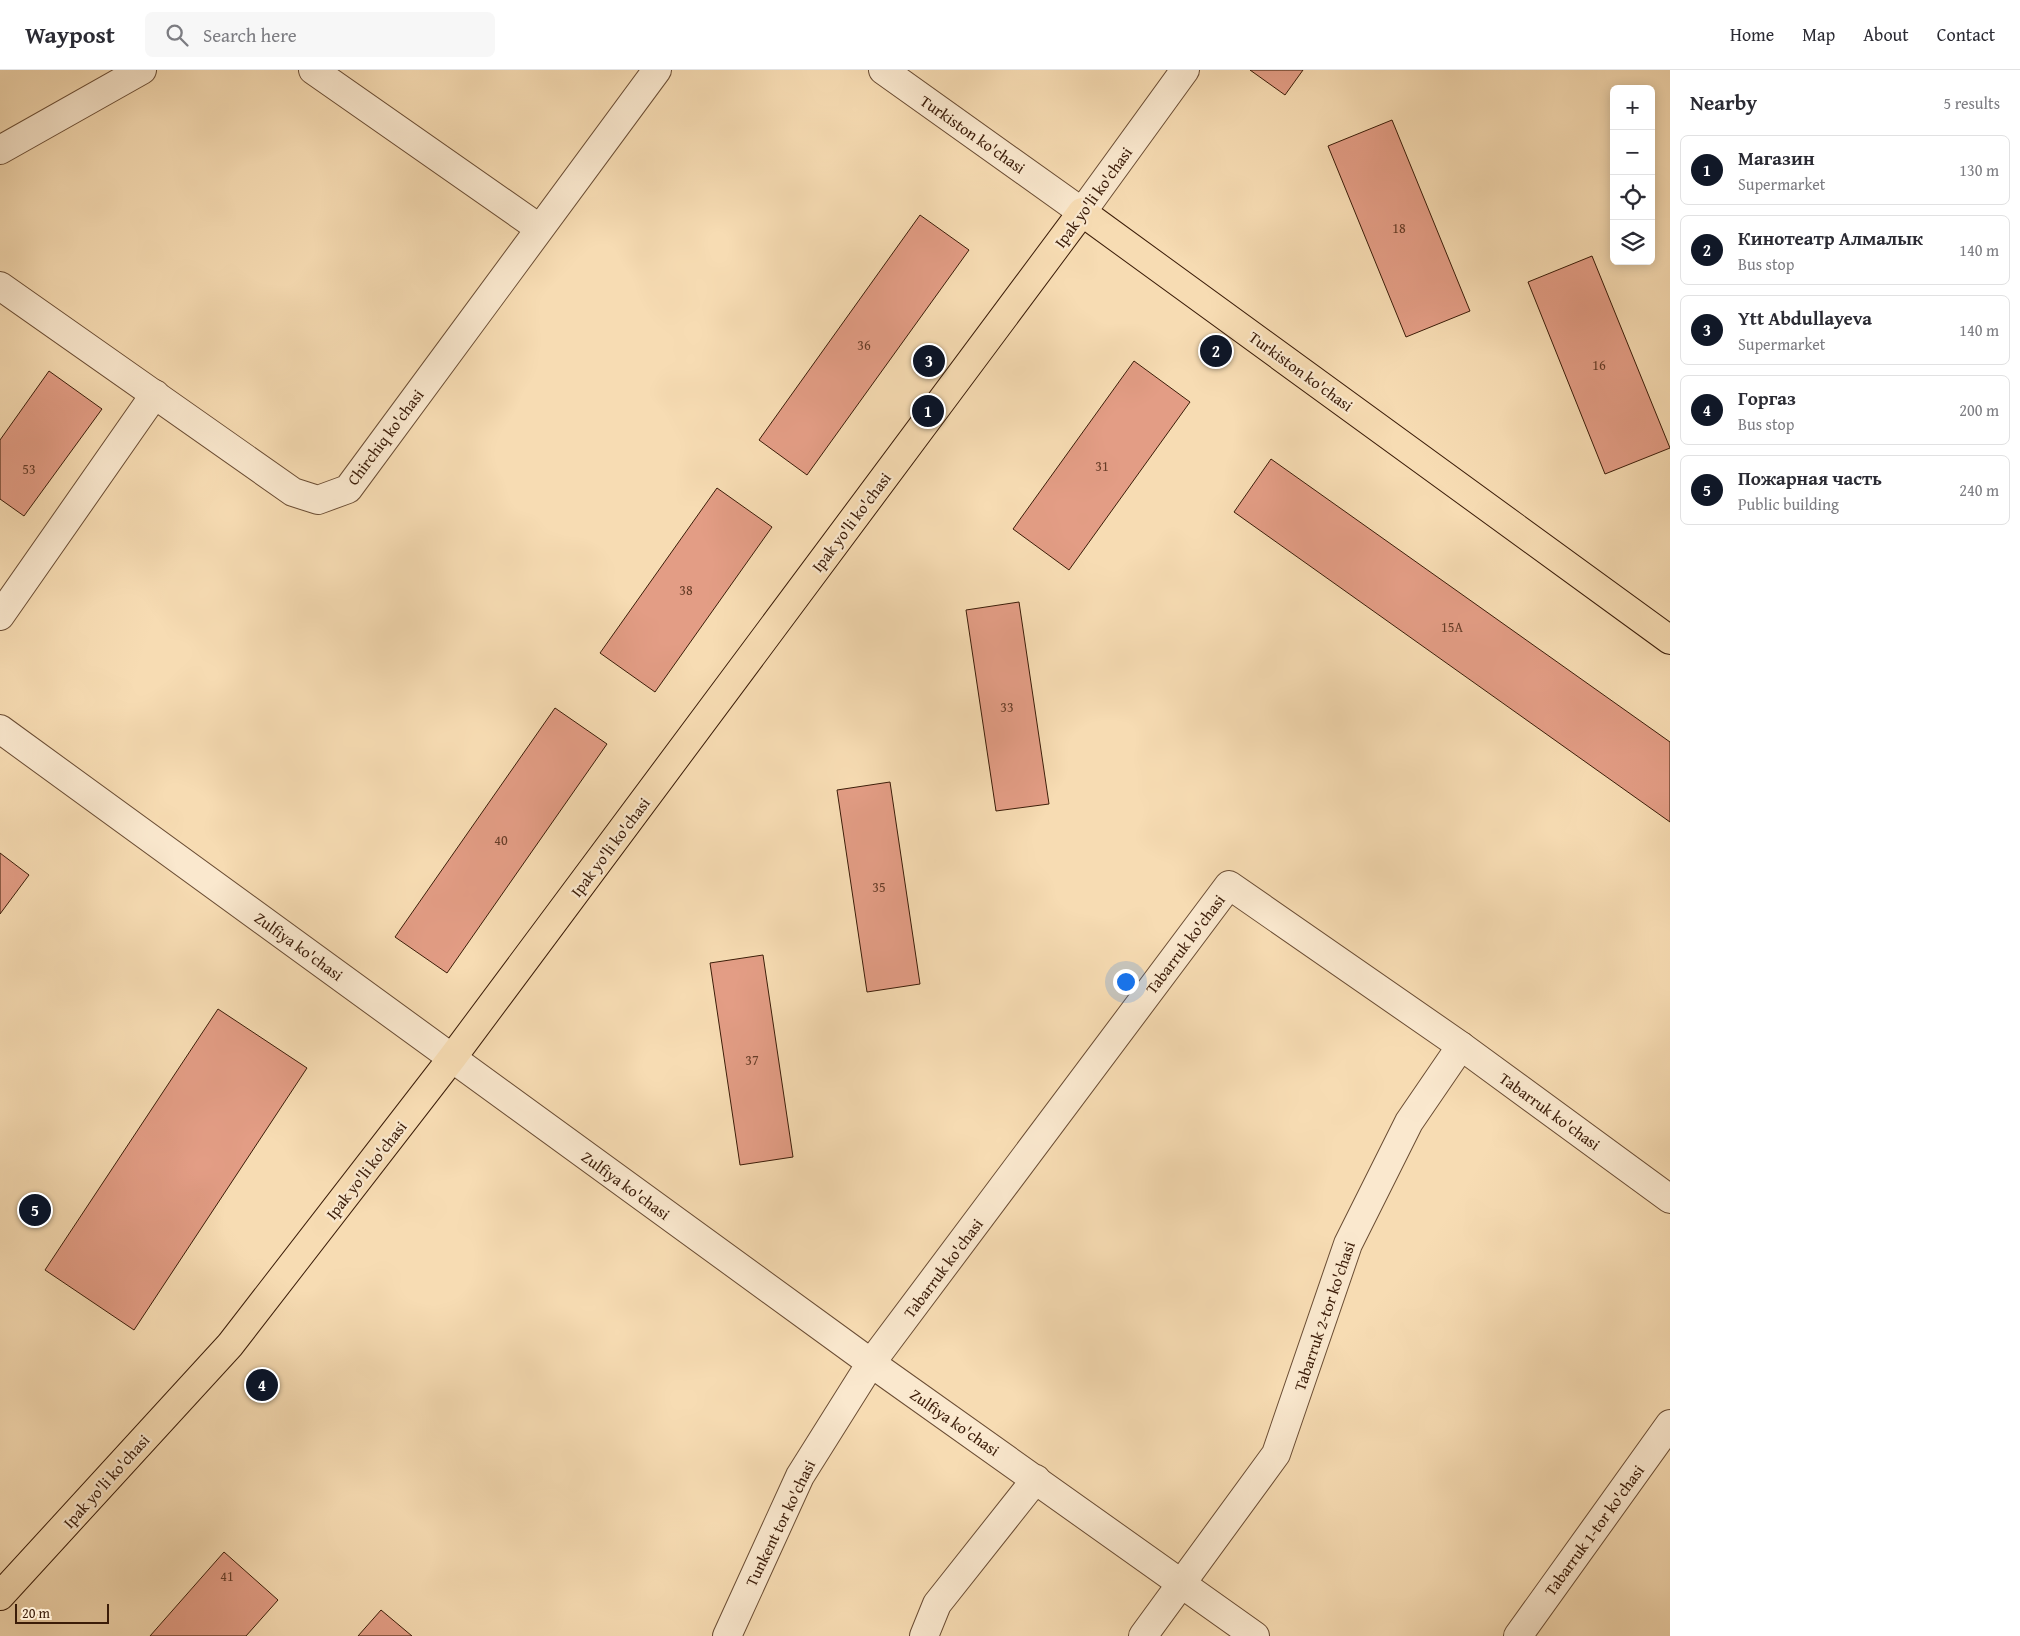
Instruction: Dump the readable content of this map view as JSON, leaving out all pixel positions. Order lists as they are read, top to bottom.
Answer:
{
  "streets": {
    "main road": ["Turkiston ko'chasi", "Ipak yo'li ko'chasi"],
    "street": [
      "Chirchiq ko'chasi",
      "Tabarruk ko'chasi",
      "Zulfiya ko'chasi",
      "Tabarruk 2-tor ko'chasi",
      "Tunkent tor ko'chasi",
      "Tabarruk 1-tor ko'chasi"
    ]
  },
  "crossings": [
    ["Turkiston ko'chasi", "Ipak yo'li ko'chasi"],
    ["Ipak yo'li ko'chasi", "Zulfiya ko'chasi"],
    ["Tabarruk ko'chasi", "Zulfiya ko'chasi"],
    ["Tabarruk ko'chasi", "Tabarruk 2-tor ko'chasi"],
    ["Tabarruk ko'chasi", "Tunkent tor ko'chasi"],
    ["Zulfiya ko'chasi", "Tabarruk 2-tor ko'chasi"],
    ["Zulfiya ko'chasi", "Tunkent tor ko'chasi"]
  ],
  "house_numbers": [
    "18",
    "36",
    "16",
    "31",
    "53",
    "38",
    "15А",
    "33",
    "40",
    "35",
    "37",
    "41"
  ],
  "scale_bar": "20 m",
  "page": {
    "header": "Waypost",
    "search": "Search here",
    "nav": [
      "Home",
      "Map",
      "About",
      "Contact"
    ],
    "heading": ["Nearby", "5 results"],
    "map_buttons": ["+", "−"],
    "list": [
      {
        "mark": "1",
        "name": "Магазин",
        "note": "Supermarket",
        "value": "130 m"
      },
      {
        "mark": "2",
        "name": "Кинотеатр Алмалык",
        "note": "Bus stop",
        "value": "140 m"
      },
      {
        "mark": "3",
        "name": "Ytt Abdullayeva",
        "note": "Supermarket",
        "value": "140 m"
      },
      {
        "mark": "4",
        "name": "Горгаз",
        "note": "Bus stop",
        "value": "200 m"
      },
      {
        "mark": "5",
        "name": "Пожарная часть",
        "note": "Public building",
        "value": "240 m"
      }
    ],
    "pins": [
      "2",
      "3",
      "1",
      "5",
      "4"
    ],
    "scale": "20 m"
  }
}
